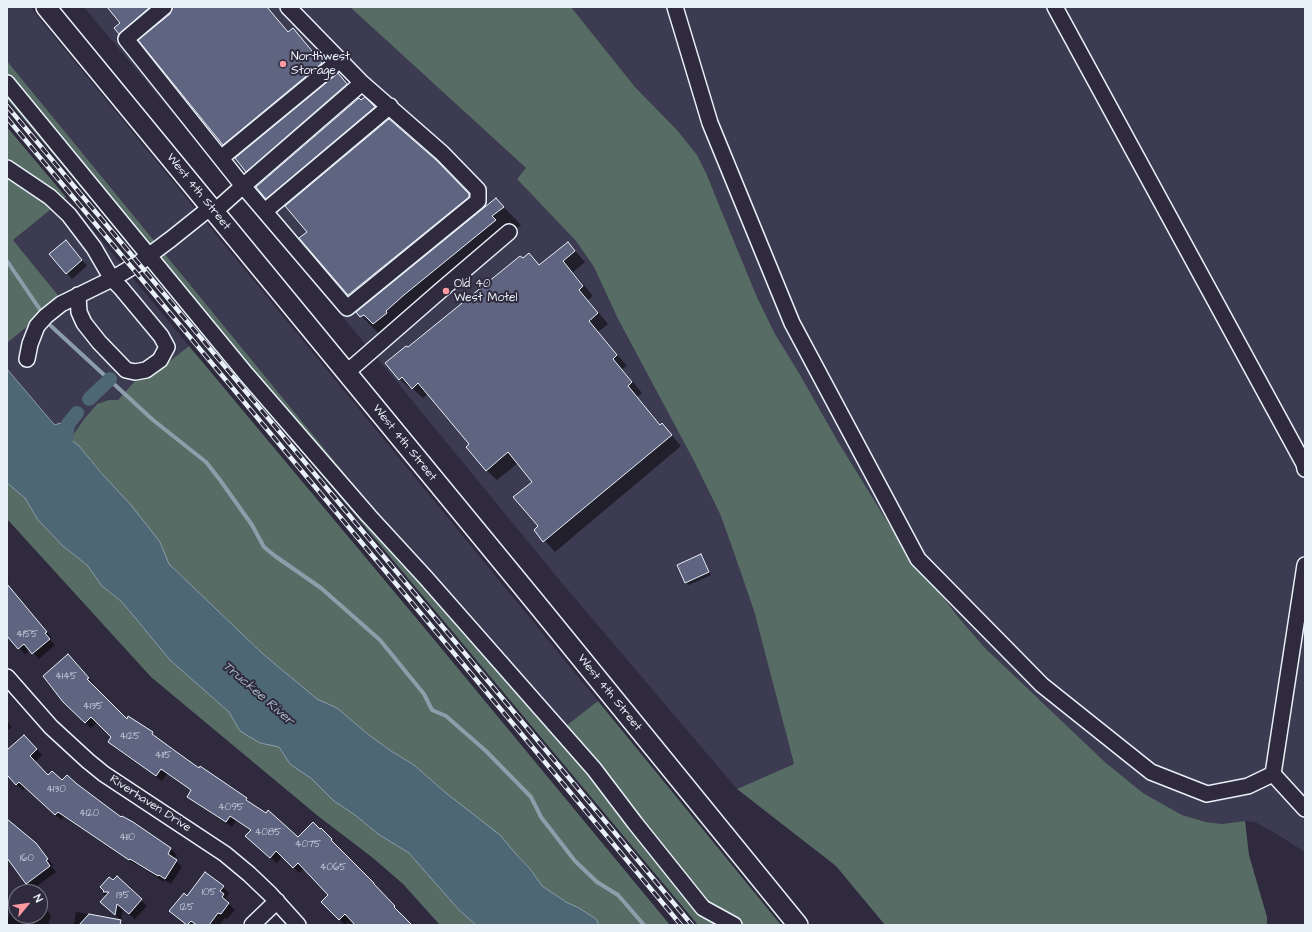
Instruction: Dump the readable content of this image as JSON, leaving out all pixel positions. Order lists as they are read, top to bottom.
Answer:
{
  "streets": {
    "main road": ["West 4th Street"],
    "street": ["Riverhaven Drive"]
  },
  "water": ["Truckee River"],
  "places": ["Northwest Storage", "Old 40 West Motel"],
  "house_numbers": [
    "4155",
    "4145",
    "4135",
    "4125",
    "4115",
    "4130",
    "4095",
    "4120",
    "4085",
    "4110",
    "4075",
    "160",
    "4065",
    "105",
    "135",
    "125"
  ],
  "north": "top right"
}
